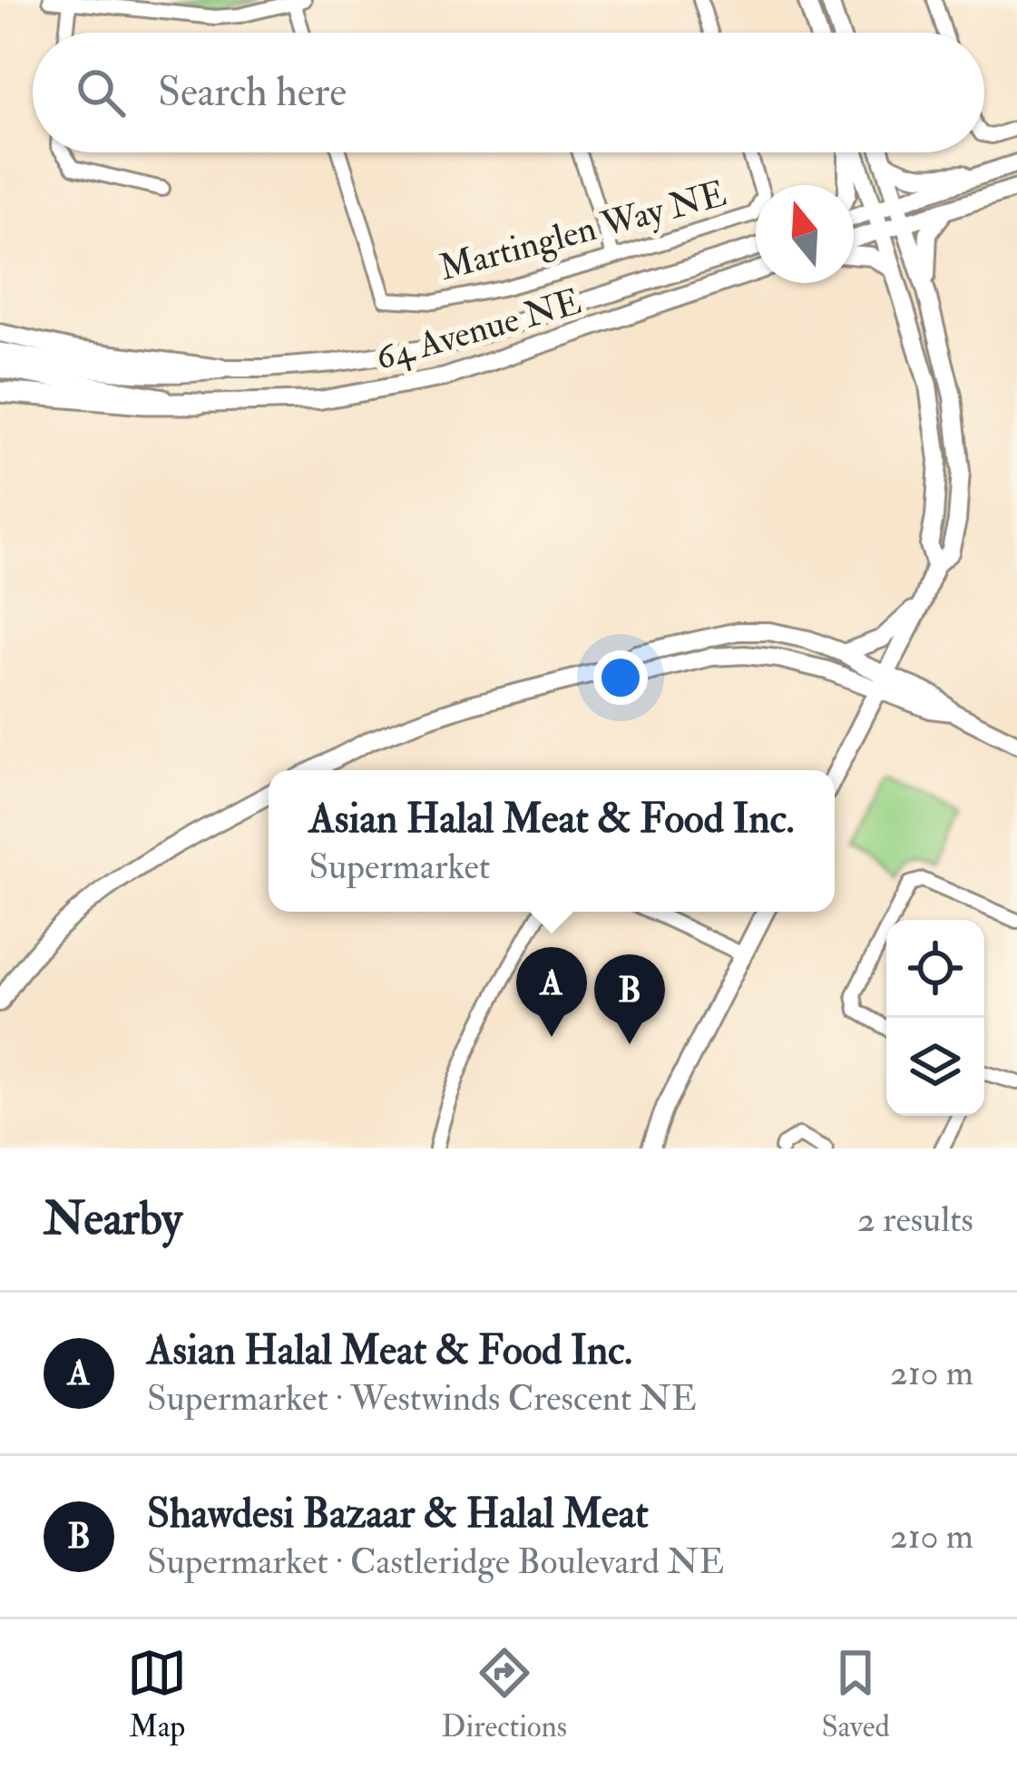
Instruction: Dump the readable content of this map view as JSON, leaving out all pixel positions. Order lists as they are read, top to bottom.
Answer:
{
  "streets": {
    "street": ["Martinglen Way NE", "64 Avenue NE"]
  },
  "north": "top",
  "page": {
    "search": "Search here",
    "popup": ["Asian Halal Meat & Food Inc.", "Supermarket"],
    "pins": ["A", "B"],
    "heading": ["Nearby", "2 results"],
    "list": [
      {
        "mark": "A",
        "name": "Asian Halal Meat & Food Inc.",
        "note": "Supermarket · Westwinds Crescent NE",
        "value": "210 m"
      },
      {
        "mark": "B",
        "name": "Shawdesi Bazaar & Halal Meat",
        "note": "Supermarket · Castleridge Boulevard NE",
        "value": "210 m"
      }
    ],
    "nav": ["Map", "Directions", "Saved"]
  }
}
